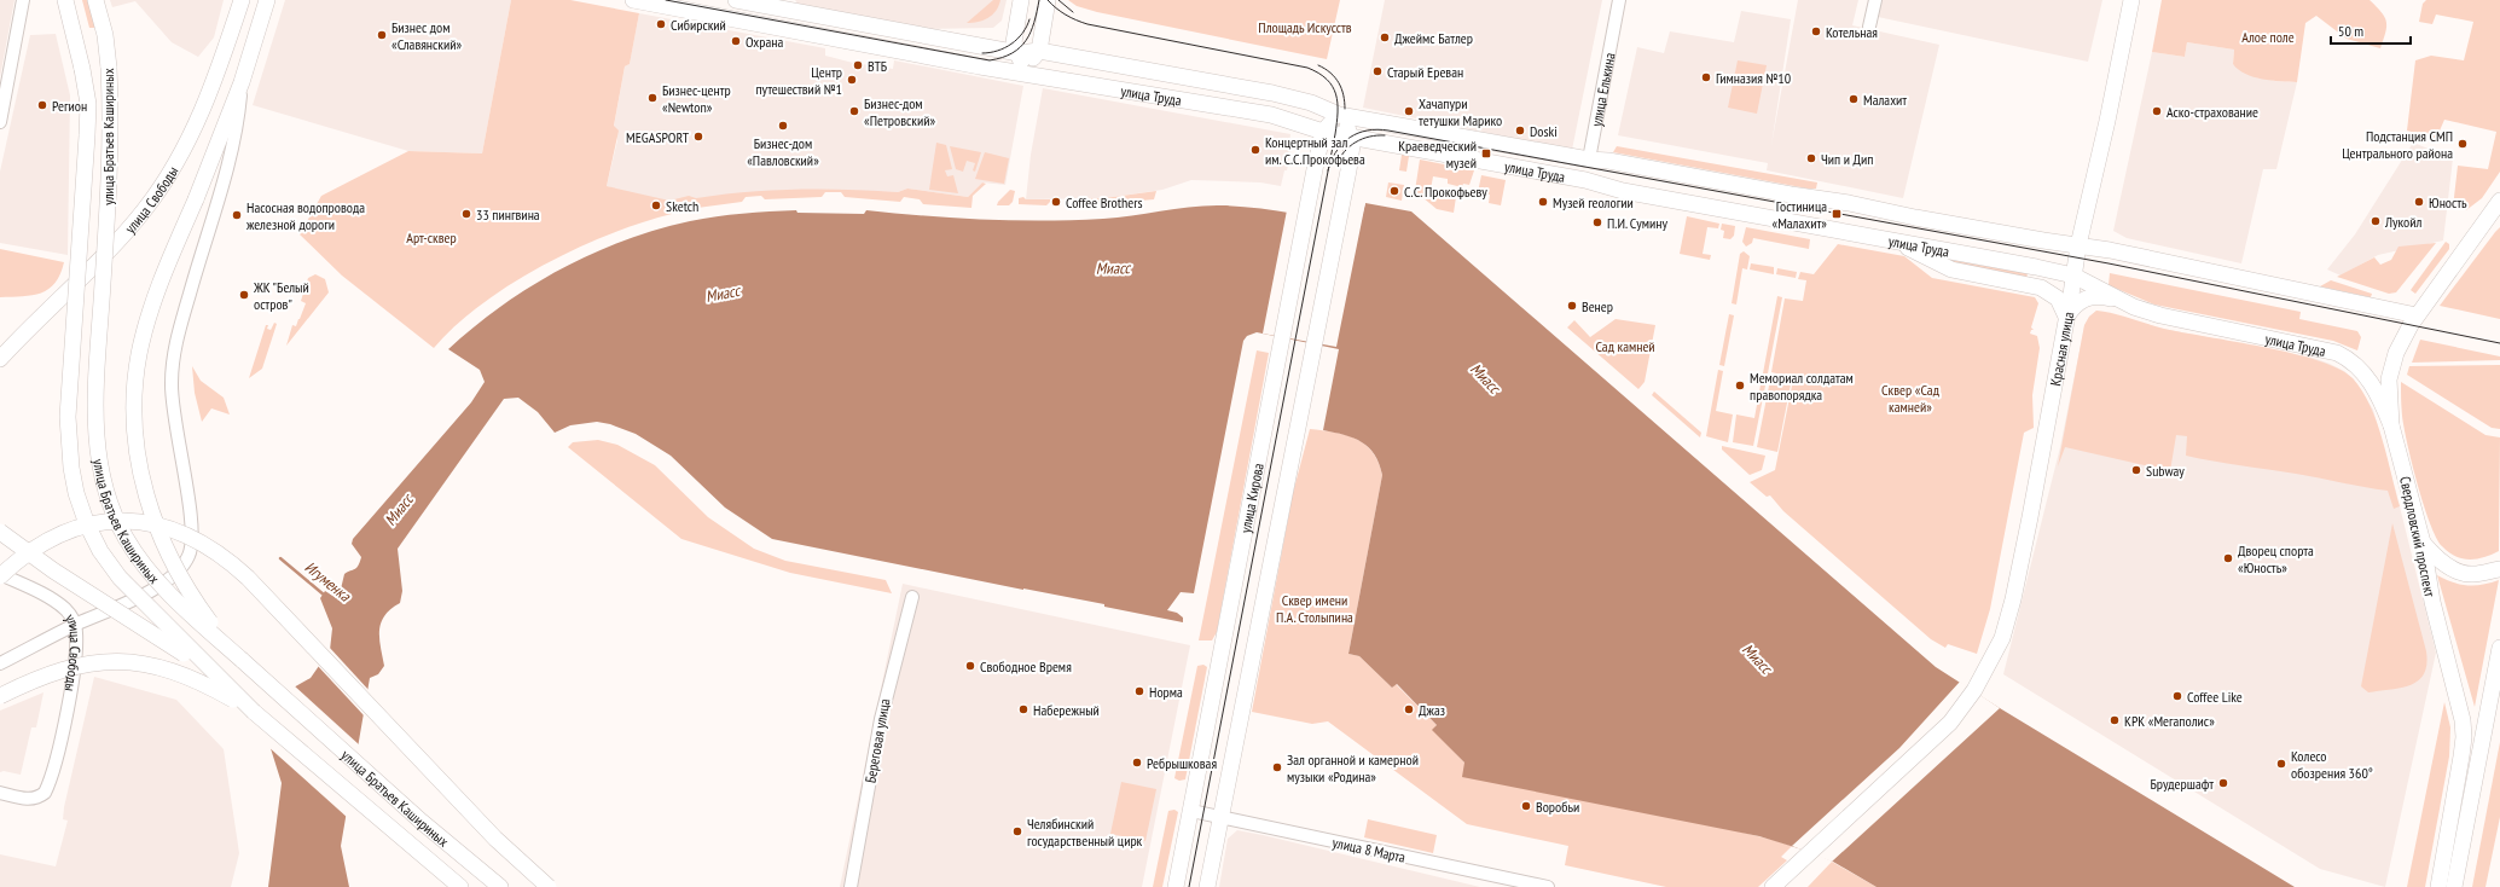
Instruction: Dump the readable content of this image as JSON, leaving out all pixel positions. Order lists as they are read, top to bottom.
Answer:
{
  "streets": {
    "main road": [
      "улица Елькина",
      "улица Труда",
      "улица Братьев Кашириных",
      "улица Свободы",
      "Красная улица",
      "улица Кирова",
      "Свердловский проспект"
    ],
    "street": ["Береговая улица", "улица 8 Марта"]
  },
  "crossings": [
    ["улица Елькина", "улица Труда"],
    ["улица Труда", "Красная улица"],
    ["улица Труда", "улица Кирова"],
    ["улица Труда", "Свердловский проспект"],
    ["улица Кирова", "улица 8 Марта"]
  ],
  "water": ["Миасс", "Игуменка"],
  "parks": [
    "Площадь Искусств",
    "Алое поле",
    "Арт-сквер",
    "Сад камней",
    "Сквер «Сад камней»",
    "Сквер имени П.А. Столыпина"
  ],
  "places": {
    "other": [
      "Сибирский",
      "Котельная",
      "Бизнес дом «Славянский»",
      "Джеймс Батлер",
      "Охрана",
      "ВТБ",
      "Старый Ереван",
      "Гимназия №10",
      "Центр путешествий №1",
      "Бизнес-центр «Newton»",
      "Малахит",
      "Регион",
      "Бизнес-дом «Петровский»",
      "Хачапури тетушки Марико",
      "Аско-страхование",
      "Бизнес-дом «Павловский»",
      "Doski",
      "MEGASPORT",
      "Подстанция СМП Центрального района",
      "Концертный зал им. С.С.Прокофьева",
      "Чип и Дип",
      "С.С. Прокофьеву",
      "Coffee Brothers",
      "Музей геологии",
      "Юность",
      "Sketch",
      "33 пингвина",
      "Насосная водопровода железной дороги",
      "Лукойл",
      "П.И. Сумину",
      "ЖК \"Белый остров\"",
      "Венер",
      "Мемориал солдатам правопорядка",
      "Subway",
      "Дворец спорта «Юность»",
      "Свободное Время",
      "Норма",
      "Coffee Like",
      "Набережный",
      "Джаз",
      "КРК «Мегаполис»",
      "Ребрышковая",
      "Колесо обозрения 360°",
      "Зал органной и камерной музыки «Родина»",
      "Брудершафт",
      "Воробьи",
      "Челябинский государственный цирк"
    ],
    "transit": ["Краеведческий музей", "Гостиница «Малахит»"]
  },
  "scale_bar": "50 m"
}
